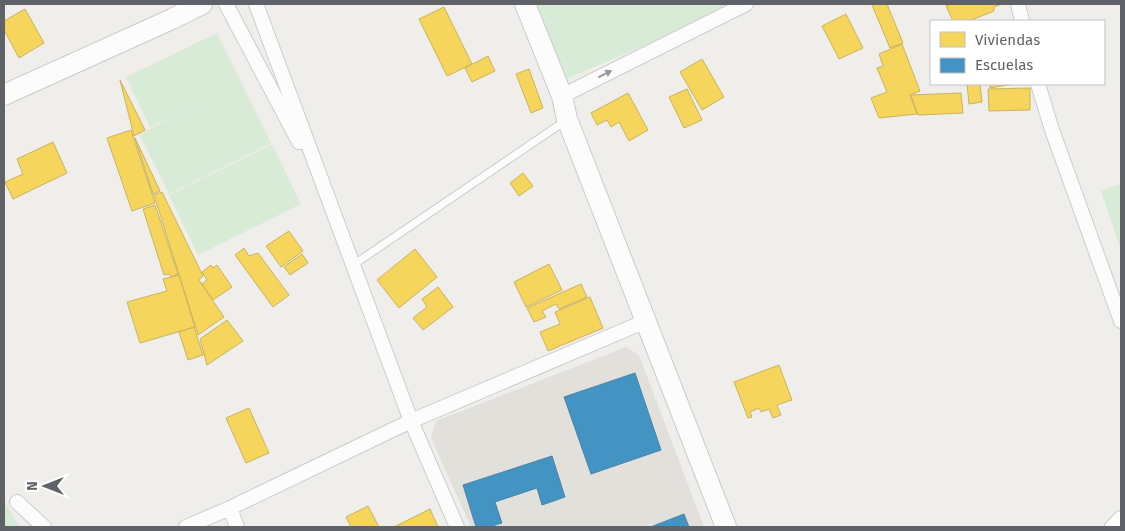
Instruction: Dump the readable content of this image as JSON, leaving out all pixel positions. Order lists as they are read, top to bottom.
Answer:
{
  "legend": ["Viviendas", "Escuelas"],
  "north": "left"
}
